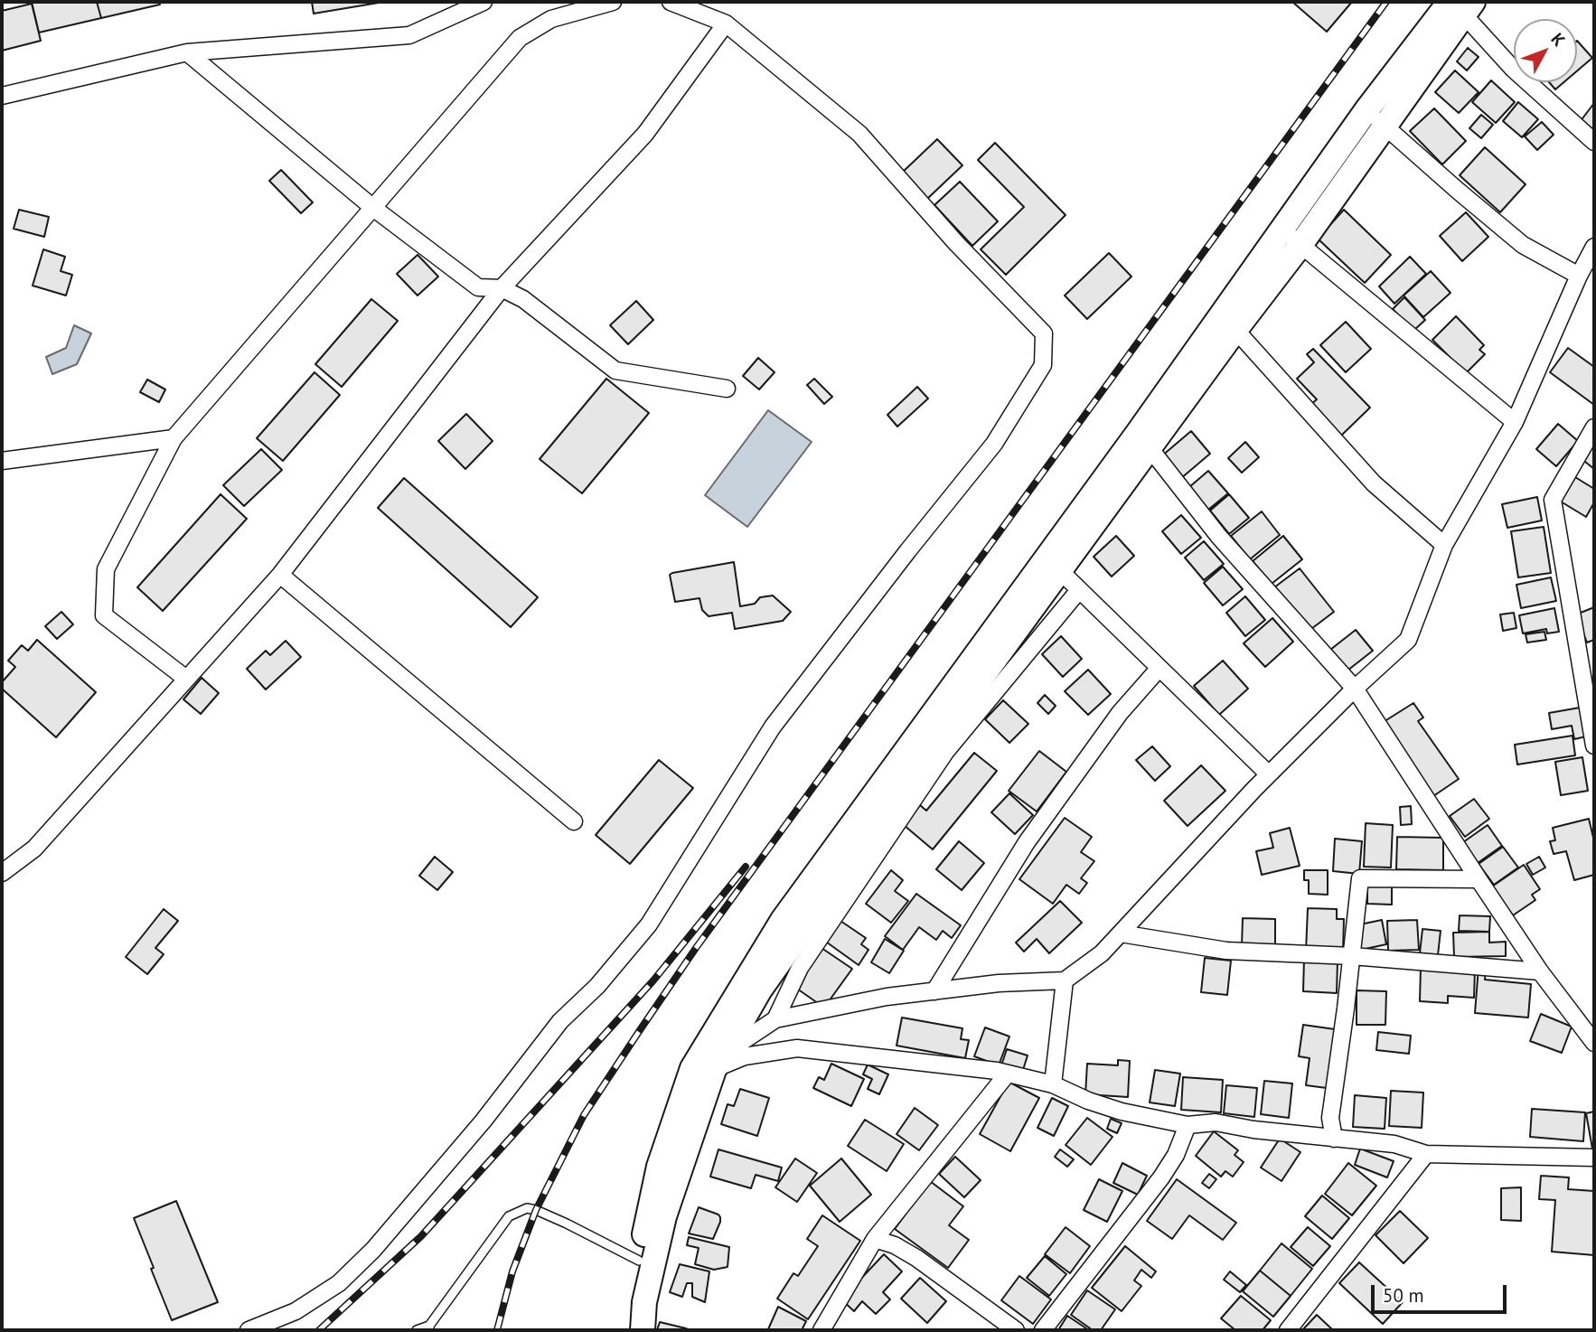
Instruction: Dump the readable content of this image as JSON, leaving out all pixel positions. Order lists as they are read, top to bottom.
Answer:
{
  "scale_bar": "50 m",
  "north": "top right"
}
